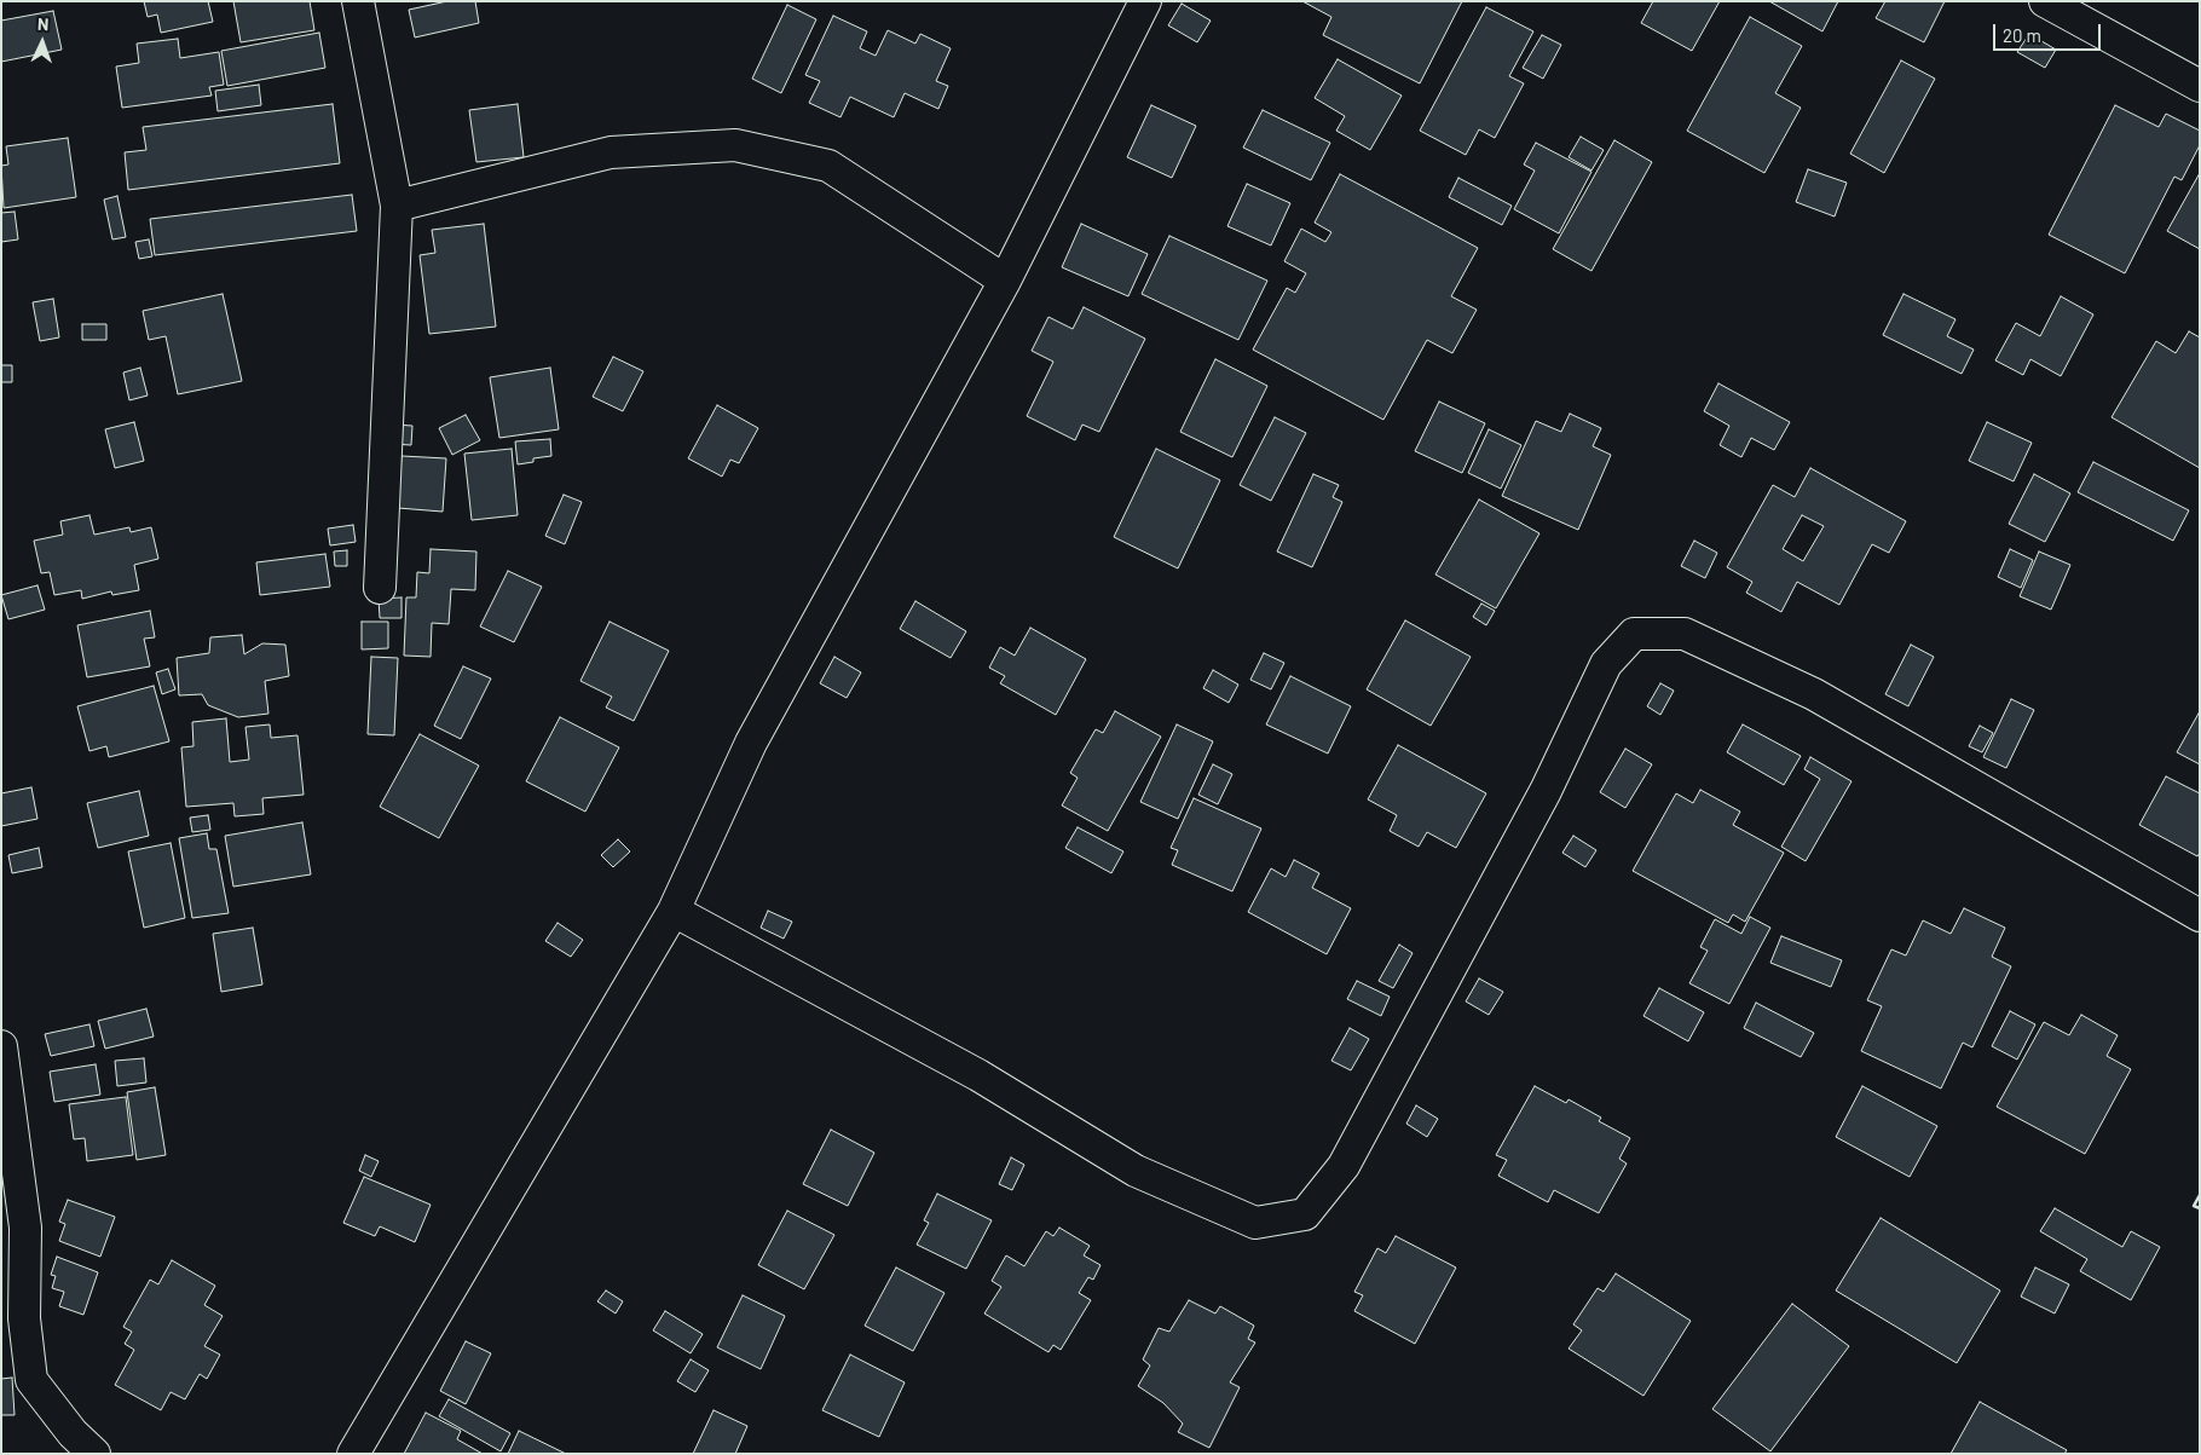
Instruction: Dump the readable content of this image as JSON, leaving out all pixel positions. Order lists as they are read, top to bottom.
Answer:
{
  "scale_bar": "20 m",
  "north": "top"
}
